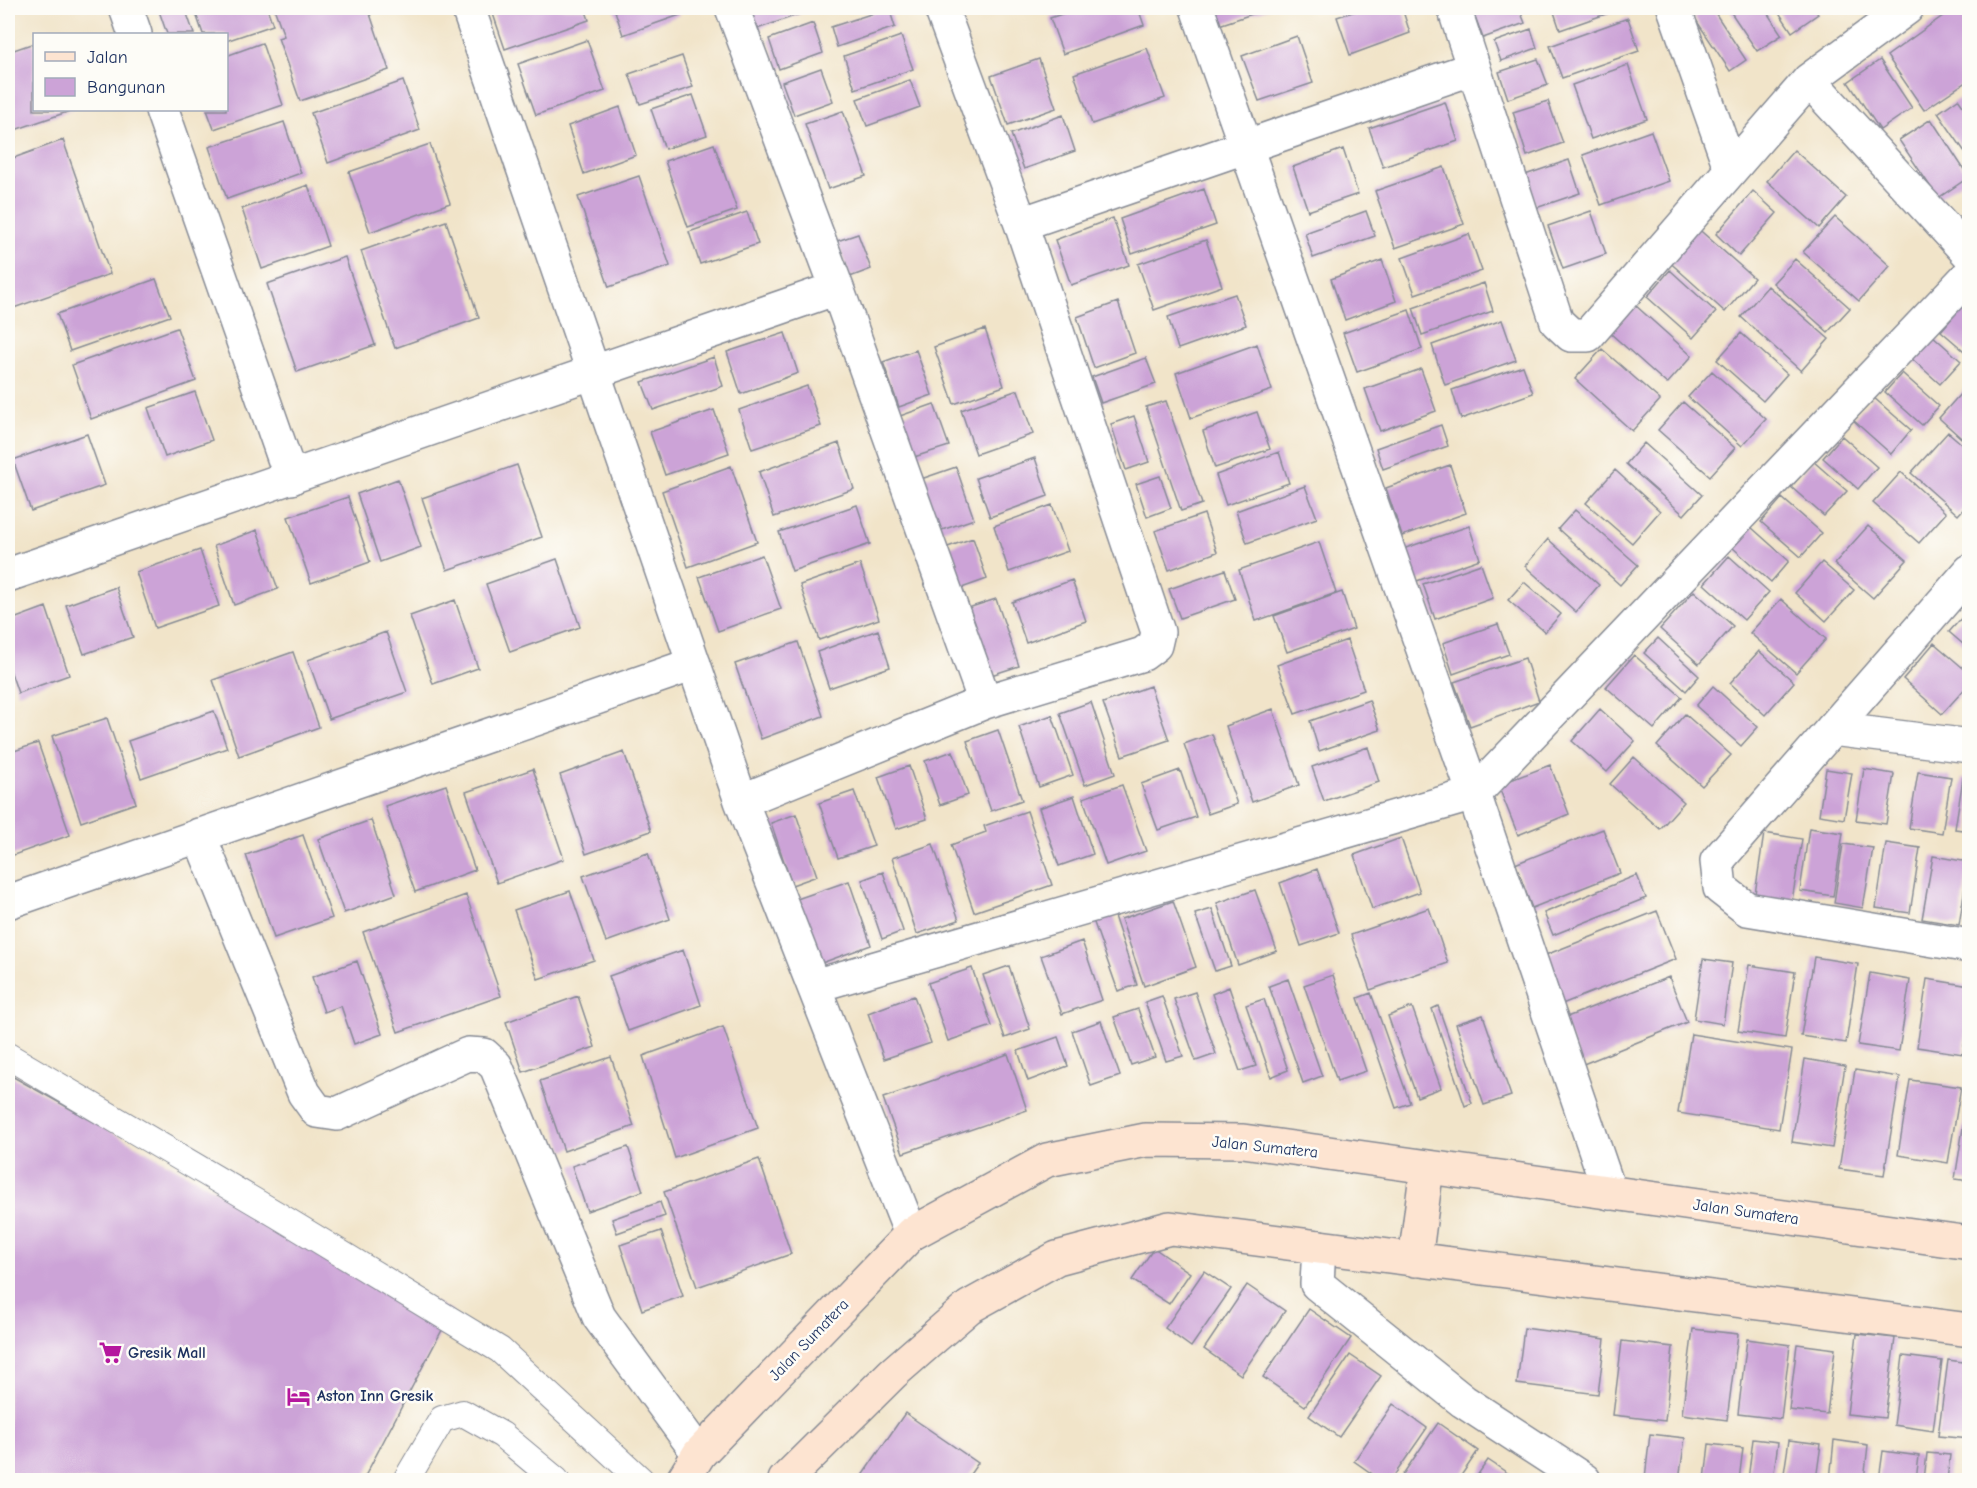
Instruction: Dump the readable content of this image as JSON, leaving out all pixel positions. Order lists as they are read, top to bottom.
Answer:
{
  "streets": {
    "main road": ["Jalan Sumatera"]
  },
  "places": {
    "supermarket": ["Gresik Mall"],
    "hotel": ["Aston Inn Gresik"]
  },
  "legend": ["Jalan", "Bangunan"]
}
